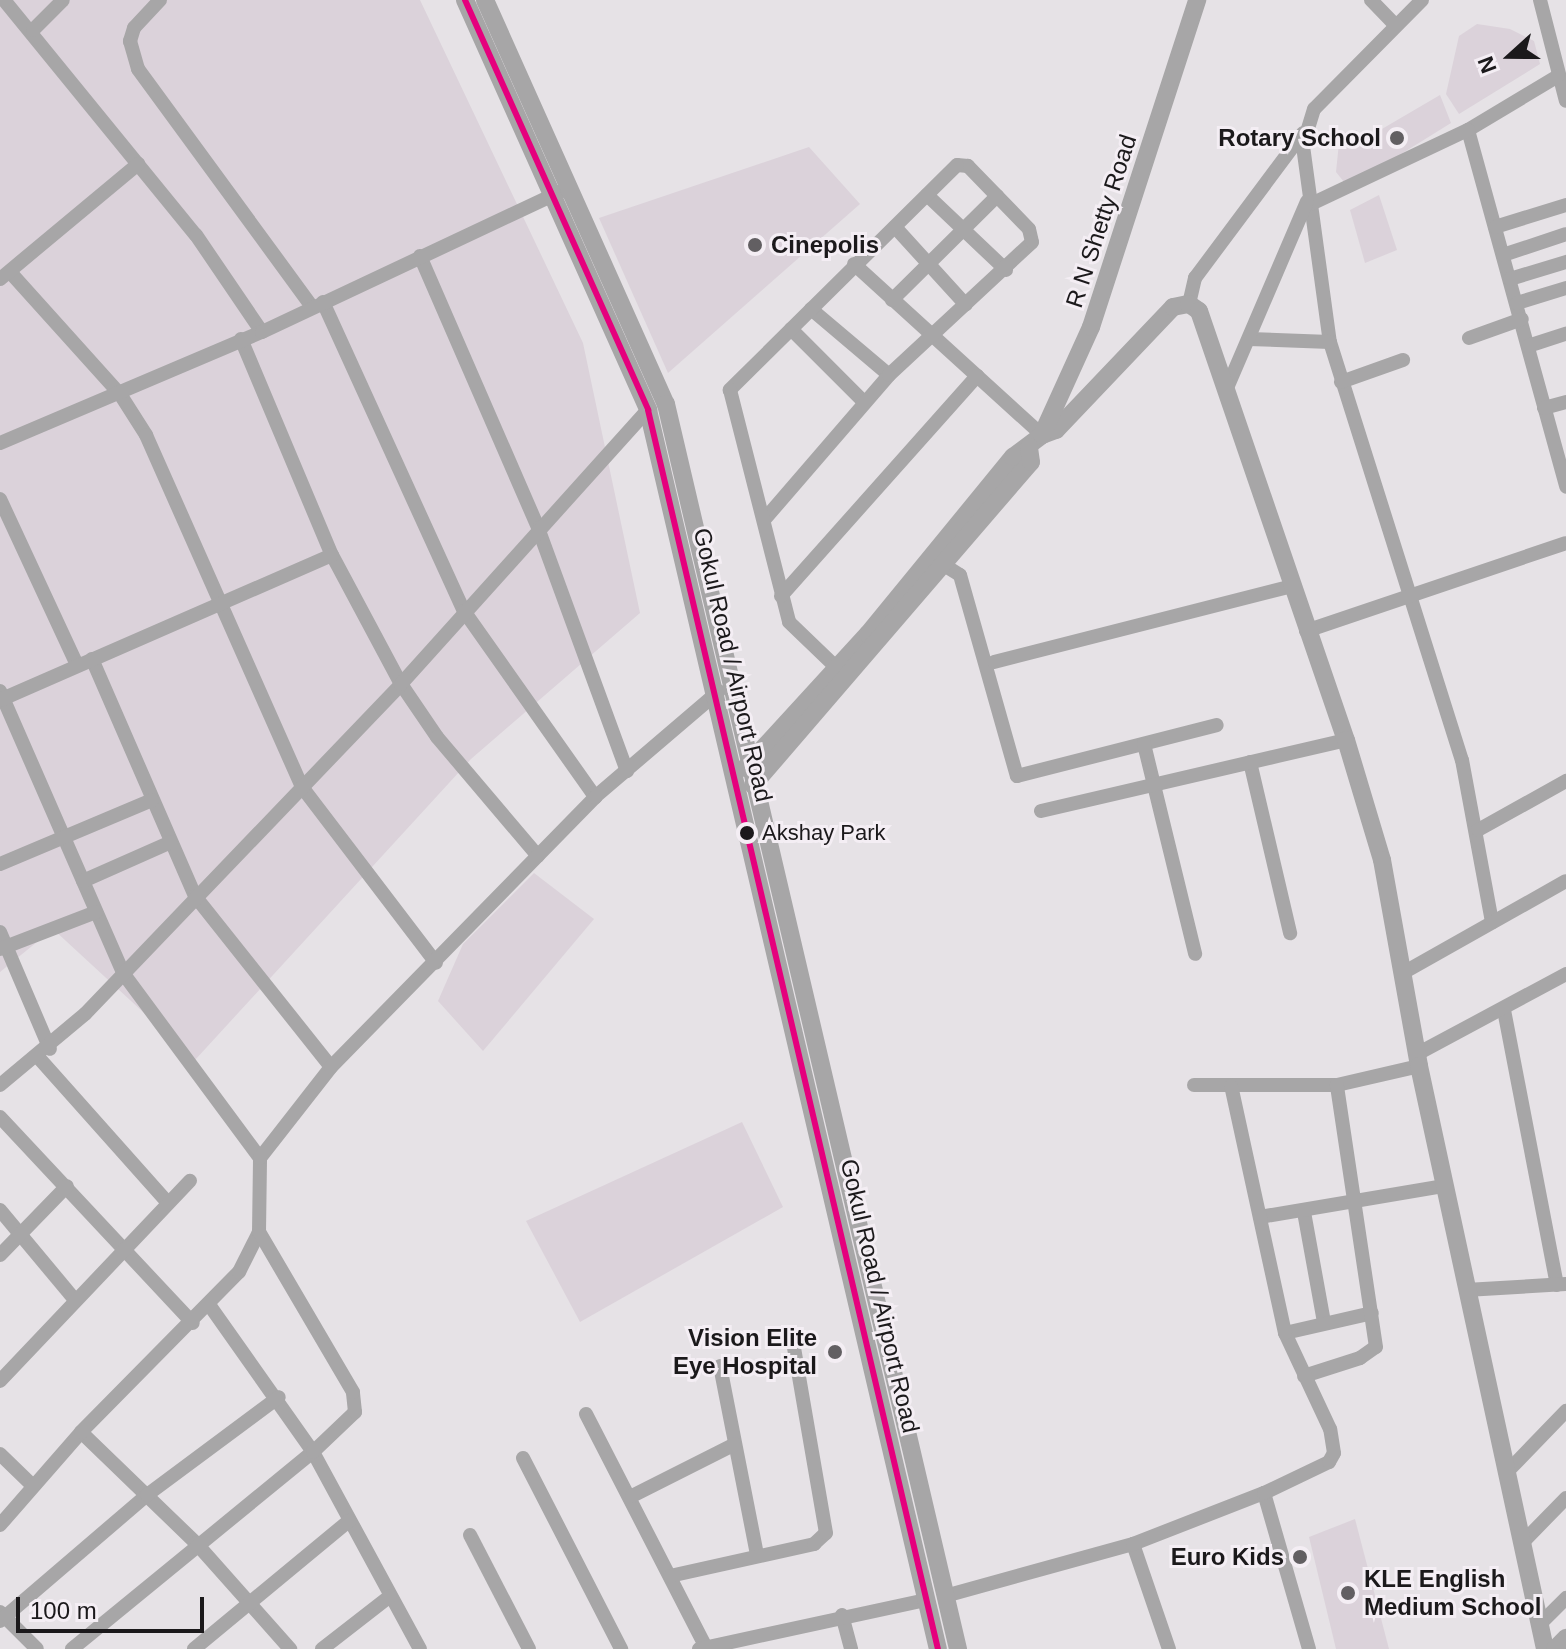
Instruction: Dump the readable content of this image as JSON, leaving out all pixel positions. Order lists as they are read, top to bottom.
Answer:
{
  "streets": {
    "main road": ["R N Shetty Road", "Gokul Road / Airport Road"]
  },
  "crossings": [
    ["R N Shetty Road", "Gokul Road / Airport Road"]
  ],
  "places": [
    "Rotary School",
    "Cinepolis",
    "Akshay Park",
    "Vision Elite Eye Hospital",
    "Euro Kids",
    "KLE English Medium School"
  ],
  "scale_bar": "100 m",
  "north": "left"
}
